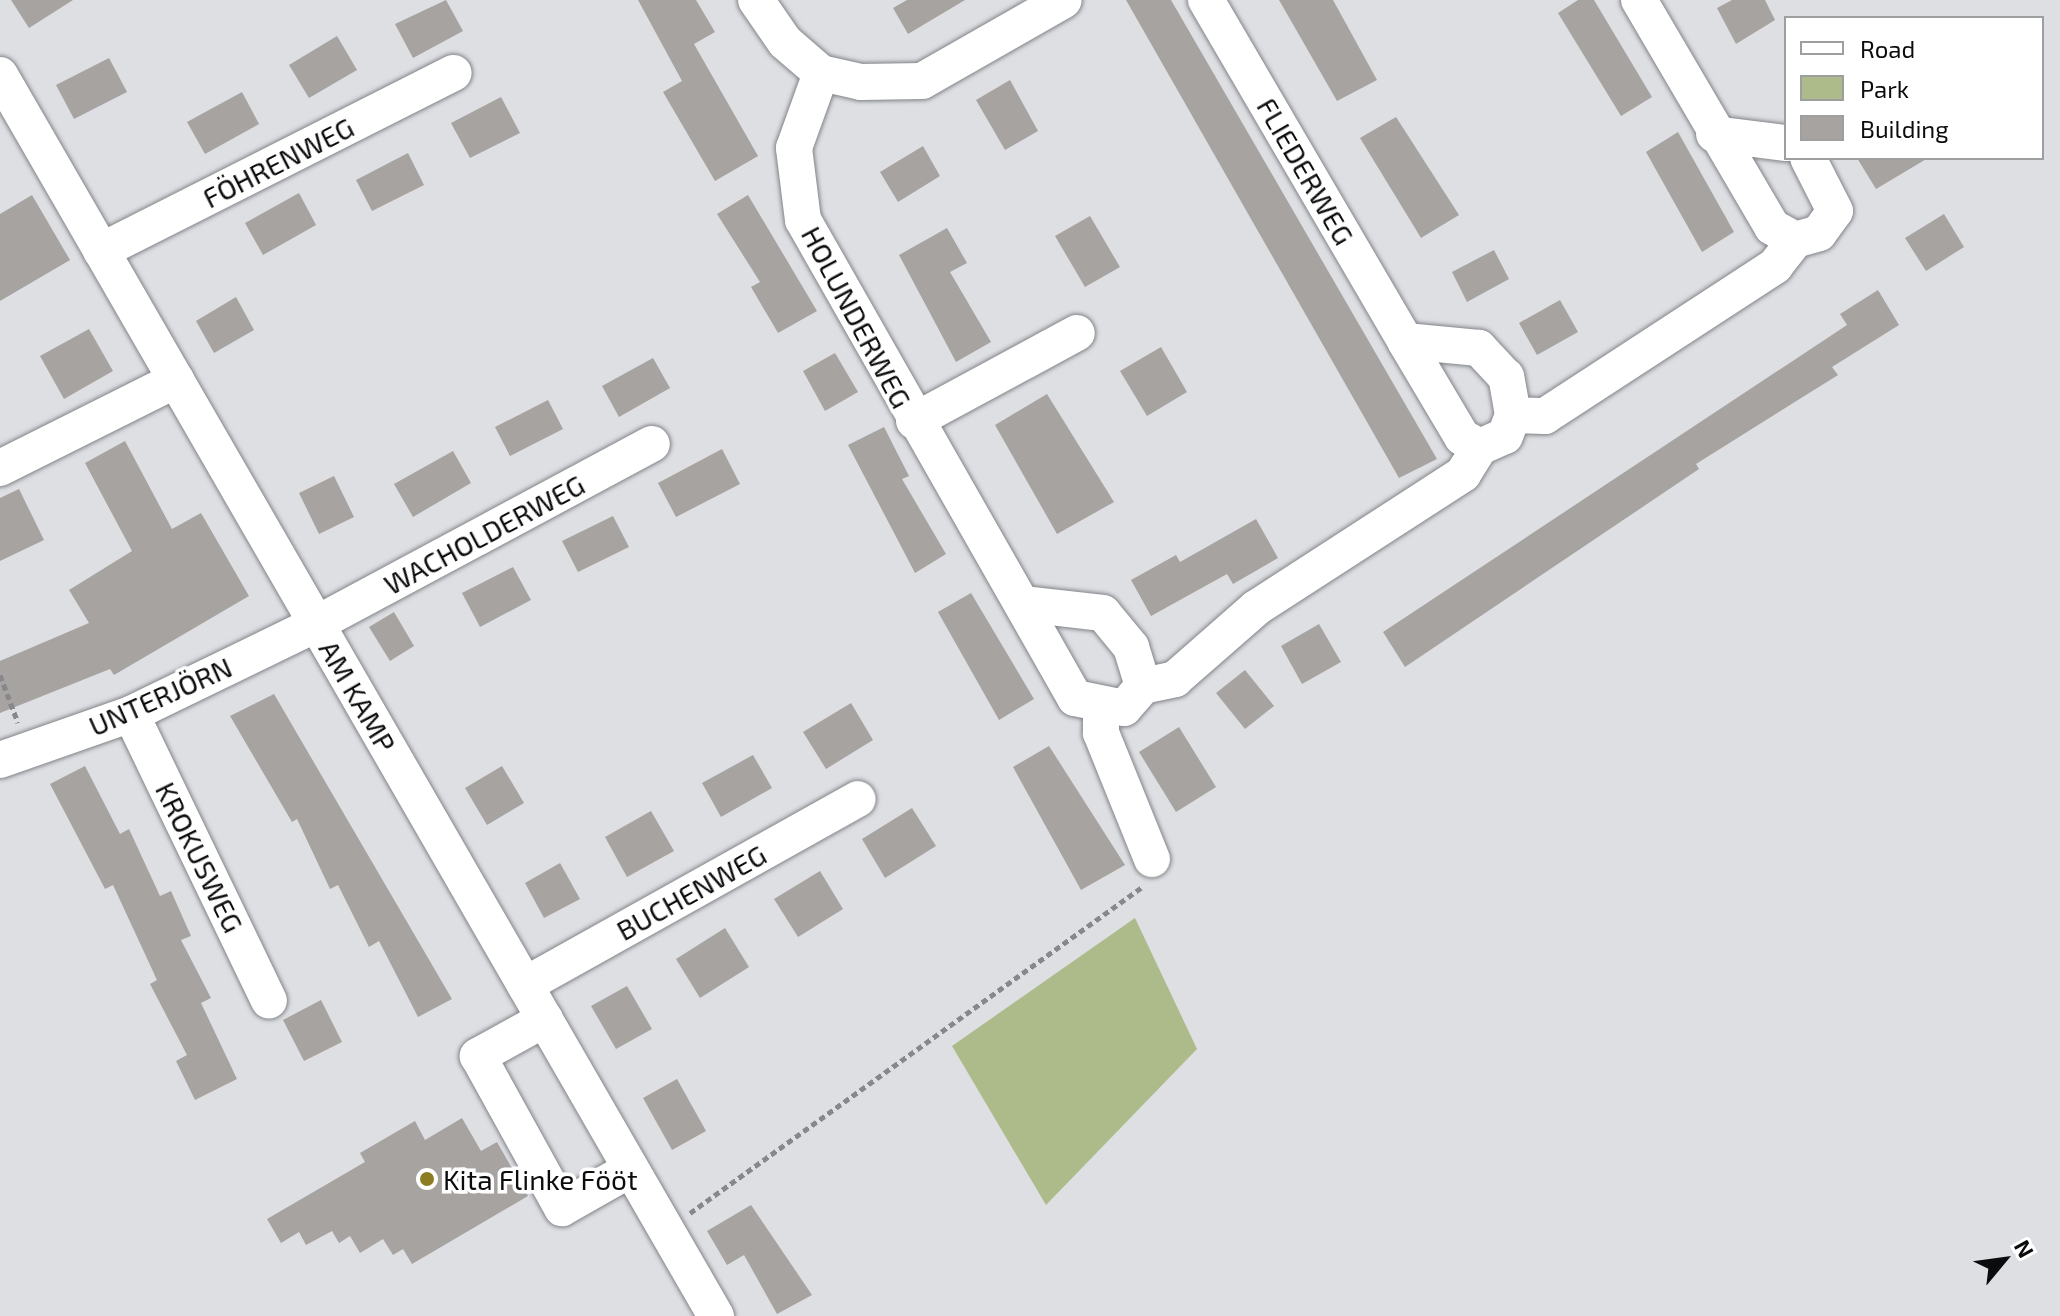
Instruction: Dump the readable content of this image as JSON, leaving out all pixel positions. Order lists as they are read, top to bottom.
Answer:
{
  "streets": {
    "street": [
      "FÖHRENWEG",
      "FLIEDERWEG",
      "HOLUNDERWEG",
      "WACHOLDERWEG",
      "UNTERJÖRN",
      "AM KAMP",
      "KROKUSWEG",
      "BUCHENWEG"
    ]
  },
  "crossings": [
    ["FÖHRENWEG", "AM KAMP"],
    ["WACHOLDERWEG", "UNTERJÖRN"],
    ["WACHOLDERWEG", "AM KAMP"],
    ["UNTERJÖRN", "AM KAMP"],
    ["UNTERJÖRN", "KROKUSWEG"],
    ["AM KAMP", "BUCHENWEG"]
  ],
  "places": ["Kita Flinke Fööt"],
  "legend": ["Road", "Park", "Building"],
  "north": "top right"
}
